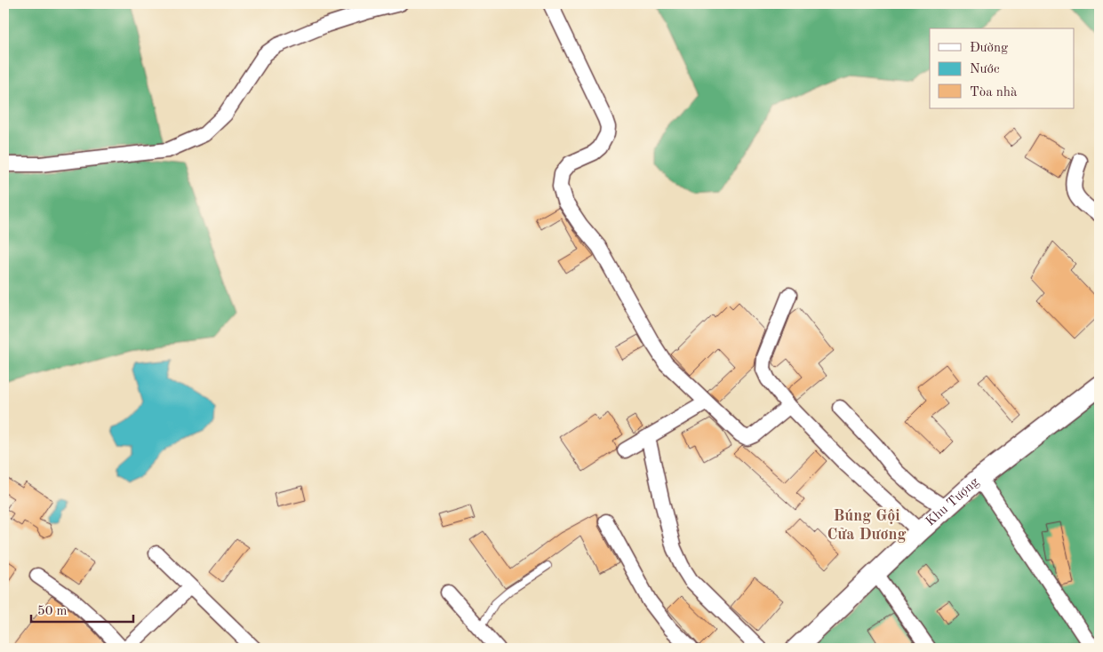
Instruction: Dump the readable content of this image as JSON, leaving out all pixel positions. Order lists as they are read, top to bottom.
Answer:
{
  "streets": {
    "street": ["Khu Tượng"]
  },
  "districts": ["Búng Gội Cửa Dương"],
  "legend": ["Đường", "Nước", "Tòa nhà"],
  "scale_bar": "50 m"
}
